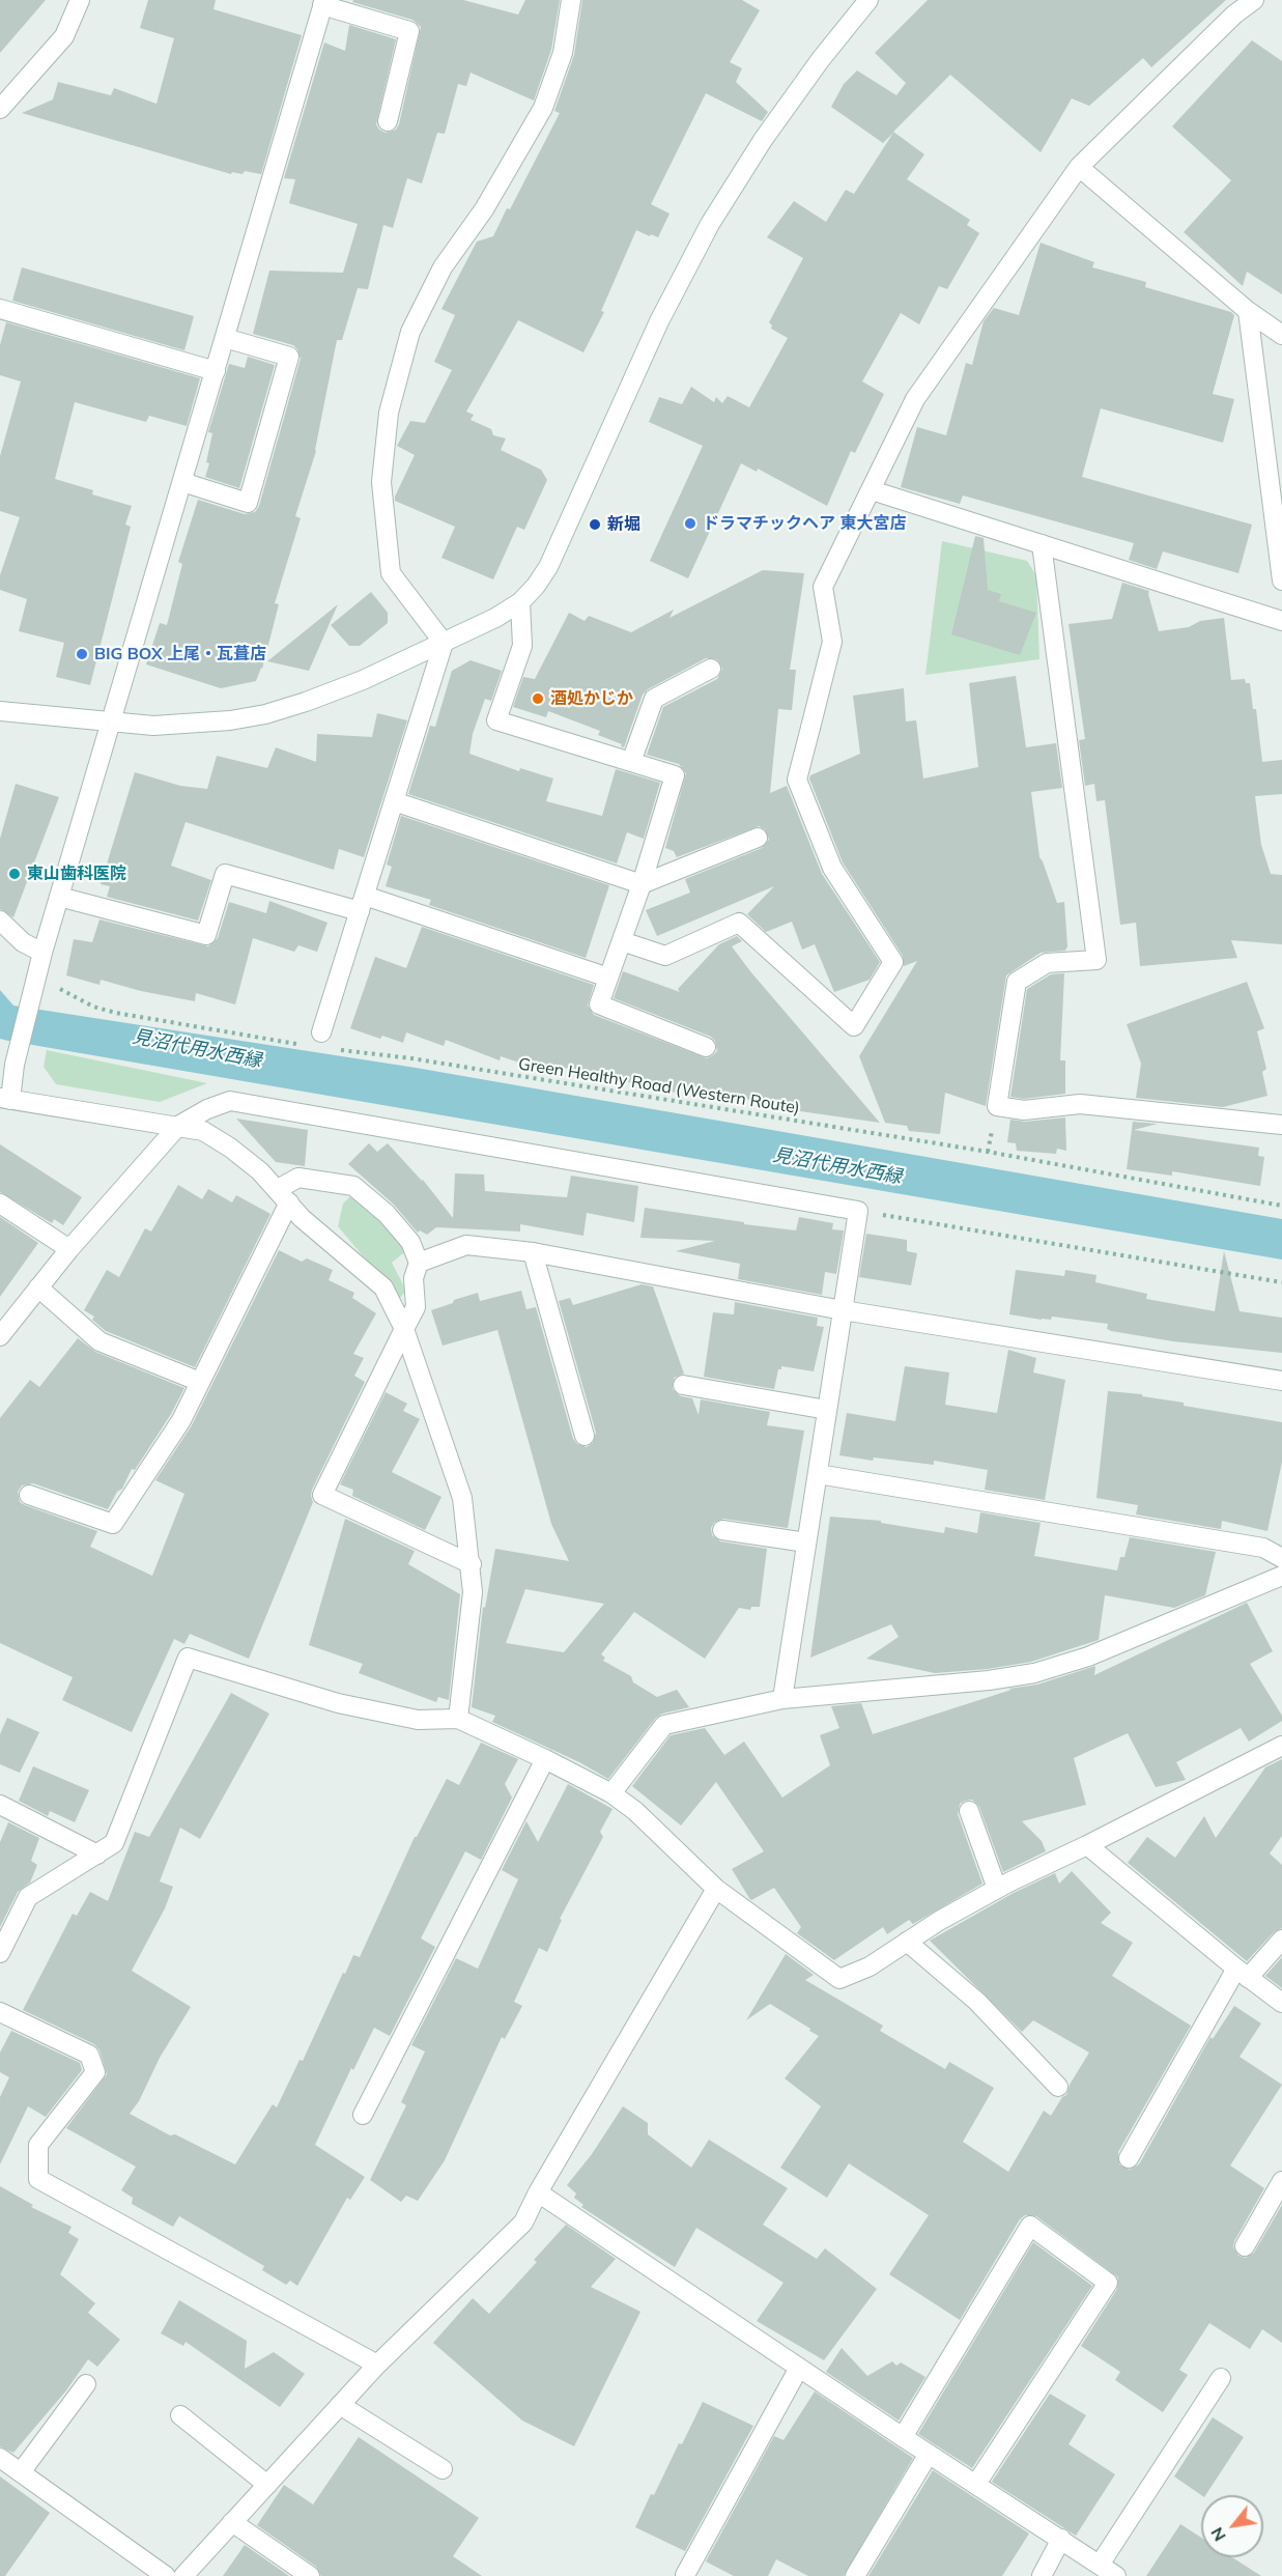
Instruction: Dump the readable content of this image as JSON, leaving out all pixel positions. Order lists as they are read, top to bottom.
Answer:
{
  "streets": {
    "path": ["Green Healthy Road (Western Route)"]
  },
  "water": ["見沼代用水西縁", "見沼代用水西緑"],
  "places": [
    "ドラマチックヘア 東大宮店",
    "新堀",
    "BIG BOX 上尾・瓦葺店",
    "酒処かじか",
    "東山歯科医院"
  ],
  "north": "bottom left"
}
